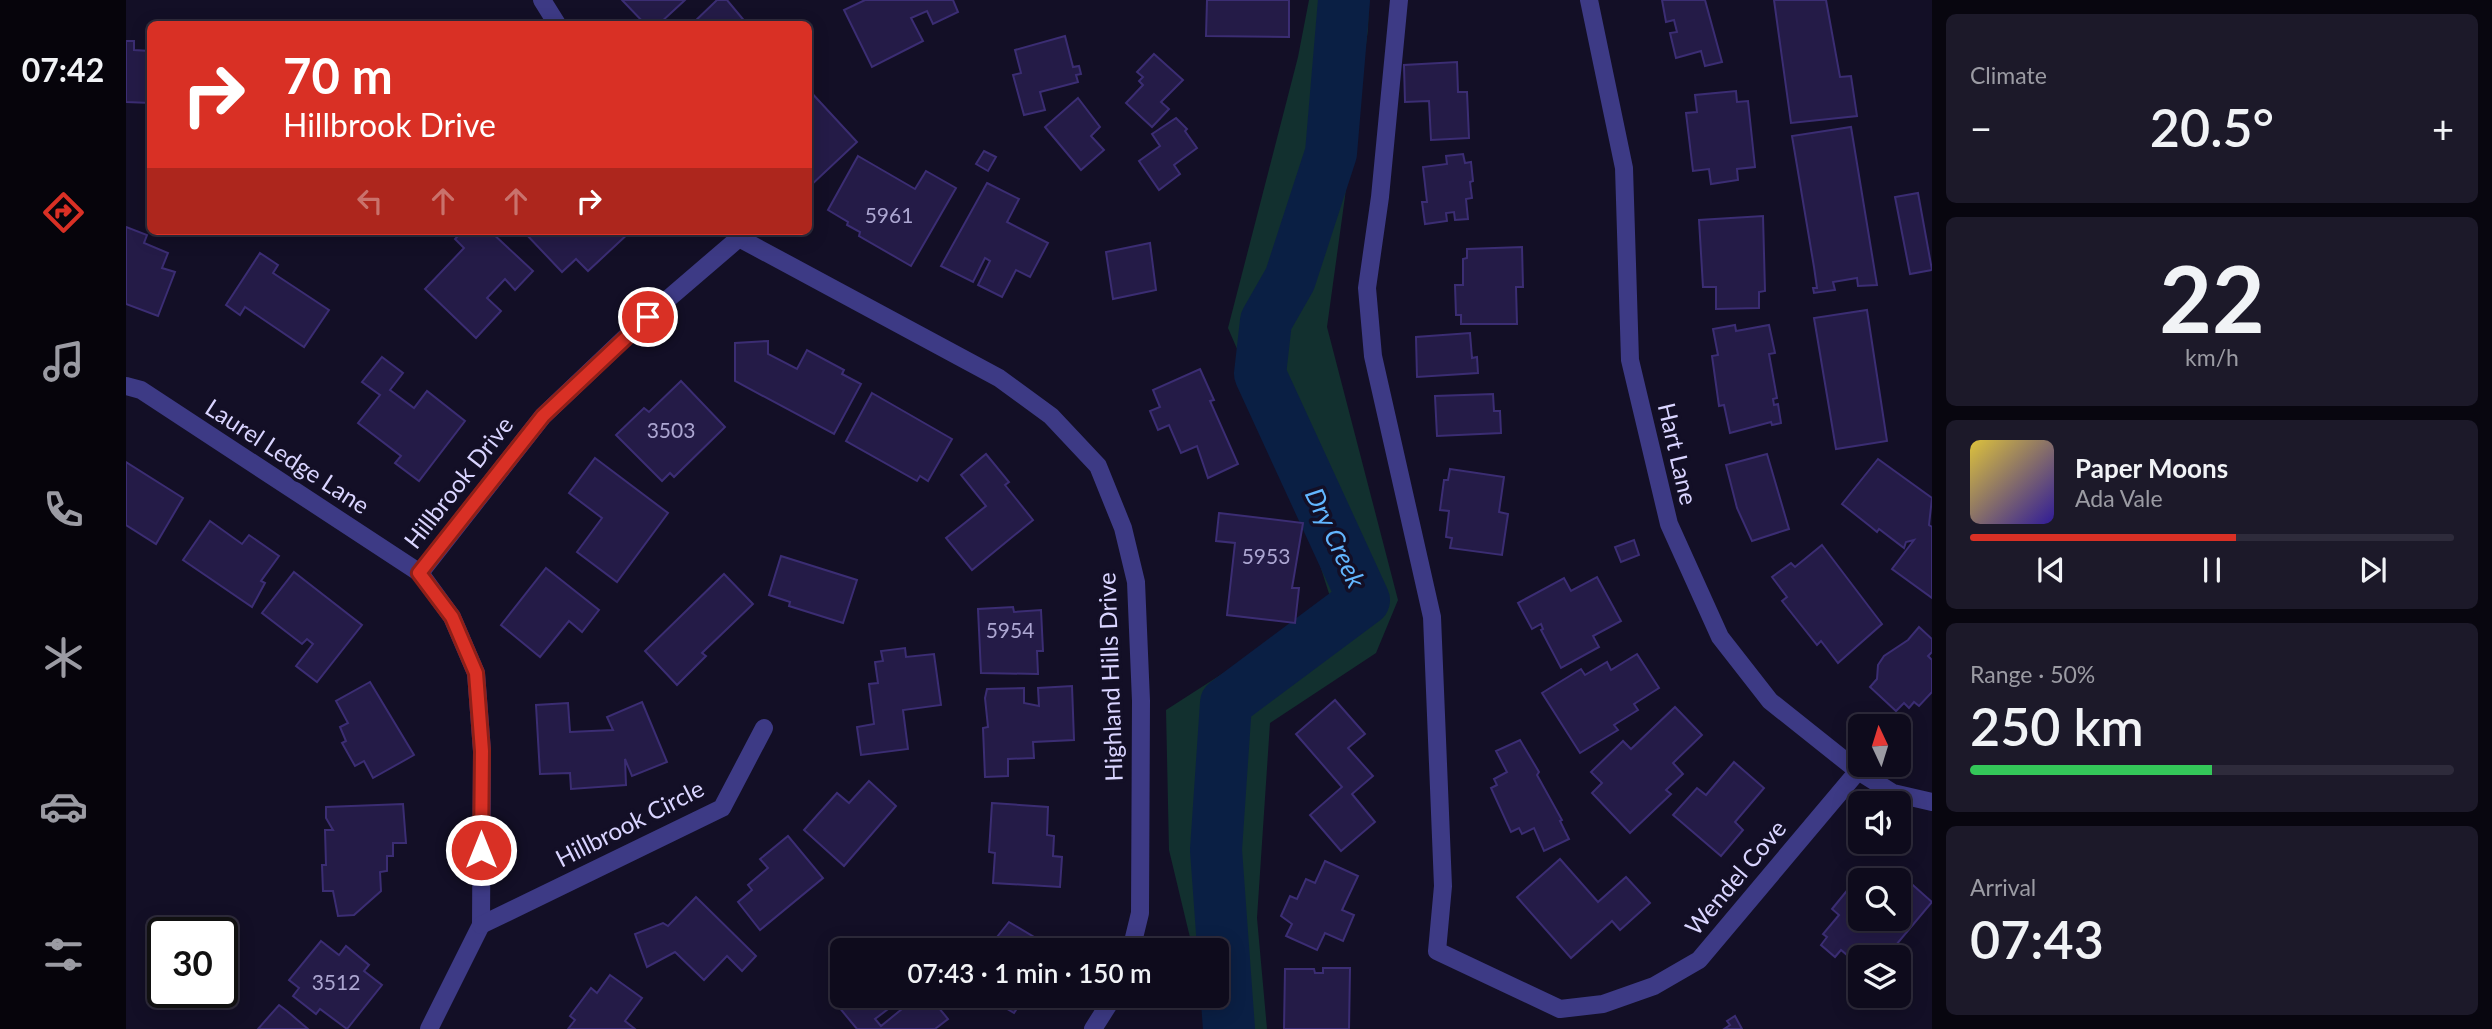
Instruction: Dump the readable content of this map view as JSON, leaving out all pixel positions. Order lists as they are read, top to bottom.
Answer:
{
  "streets": {
    "street": [
      "Hart Lane",
      "Laurel Ledge Lane",
      "Hillbrook Drive",
      "Highland Hills Drive",
      "Hillbrook Circle",
      "Wendel Cove"
    ]
  },
  "crossings": [
    ["Laurel Ledge Lane", "Hillbrook Drive"],
    ["Hillbrook Drive", "Highland Hills Drive"],
    ["Hillbrook Drive", "Hillbrook Circle"]
  ],
  "water": ["Dry Creek"],
  "house_numbers": [
    "5961",
    "3503",
    "5953",
    "5954",
    "3512"
  ],
  "north": "top",
  "page": {
    "tabs": "07:42",
    "tile": [
      "Climate",
      ["22", "km/h"],
      ["Range · 50%", "250 km"],
      ["Arrival", "07:43"]
    ],
    "turn": ["70 m", "Hillbrook Drive"],
    "heat": ["−", "20.5°", "+"],
    "song": ["Paper Moons", "Ada Vale"],
    "limit": "30",
    "trip": "07:43 · 1 min · 150 m"
  }
}
